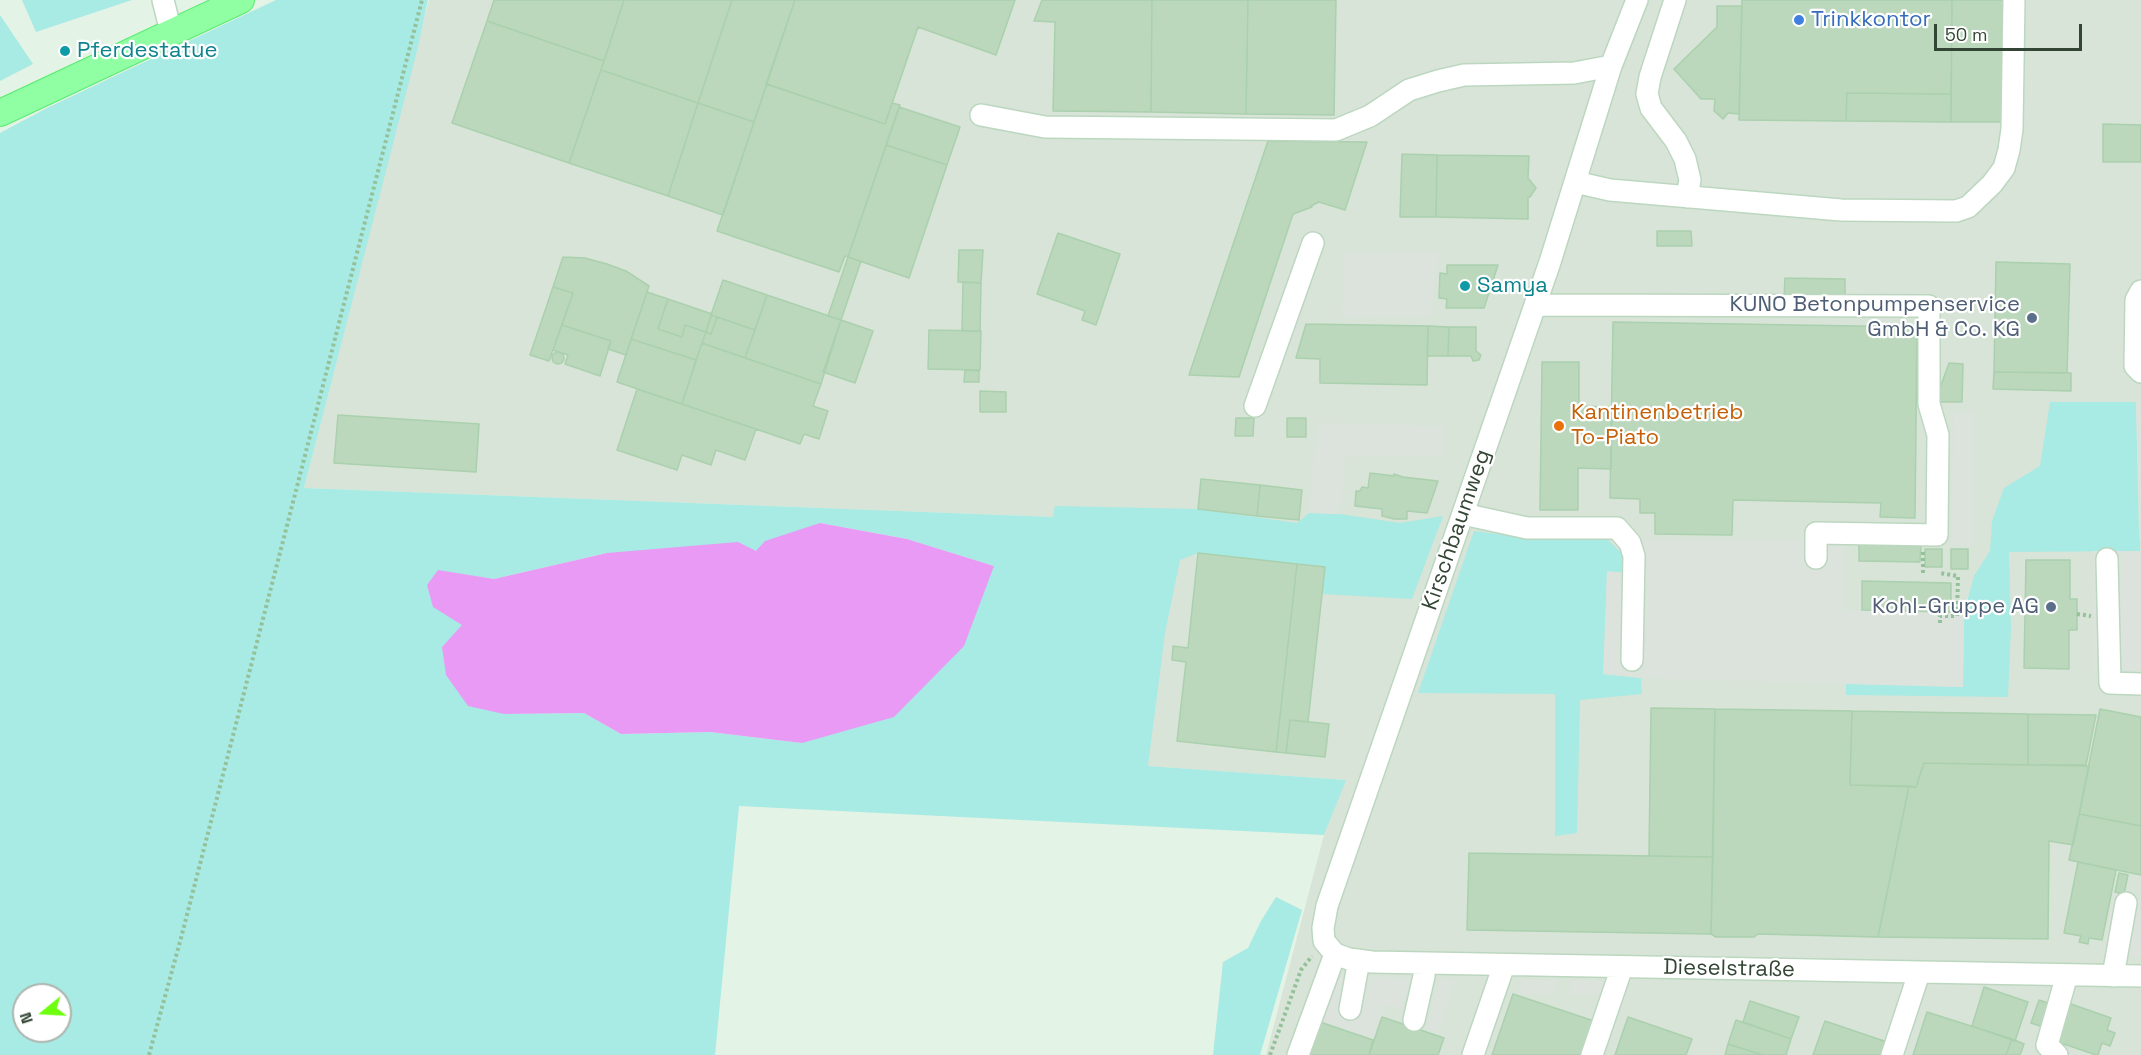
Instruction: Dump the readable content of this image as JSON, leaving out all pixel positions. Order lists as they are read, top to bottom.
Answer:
{
  "streets": {
    "street": ["Kirschbaumweg", "Dieselstraße"]
  },
  "crossings": [
    ["Kirschbaumweg", "Dieselstraße"]
  ],
  "places": [
    "Trinkkontor",
    "Pferdestatue",
    "Samya",
    "KUNO Betonpumpenservice GmbH & Co. KG",
    "Kantinenbetrieb To-Piato",
    "Kohl-Gruppe AG"
  ],
  "scale_bar": "50 m",
  "north": "left"
}
